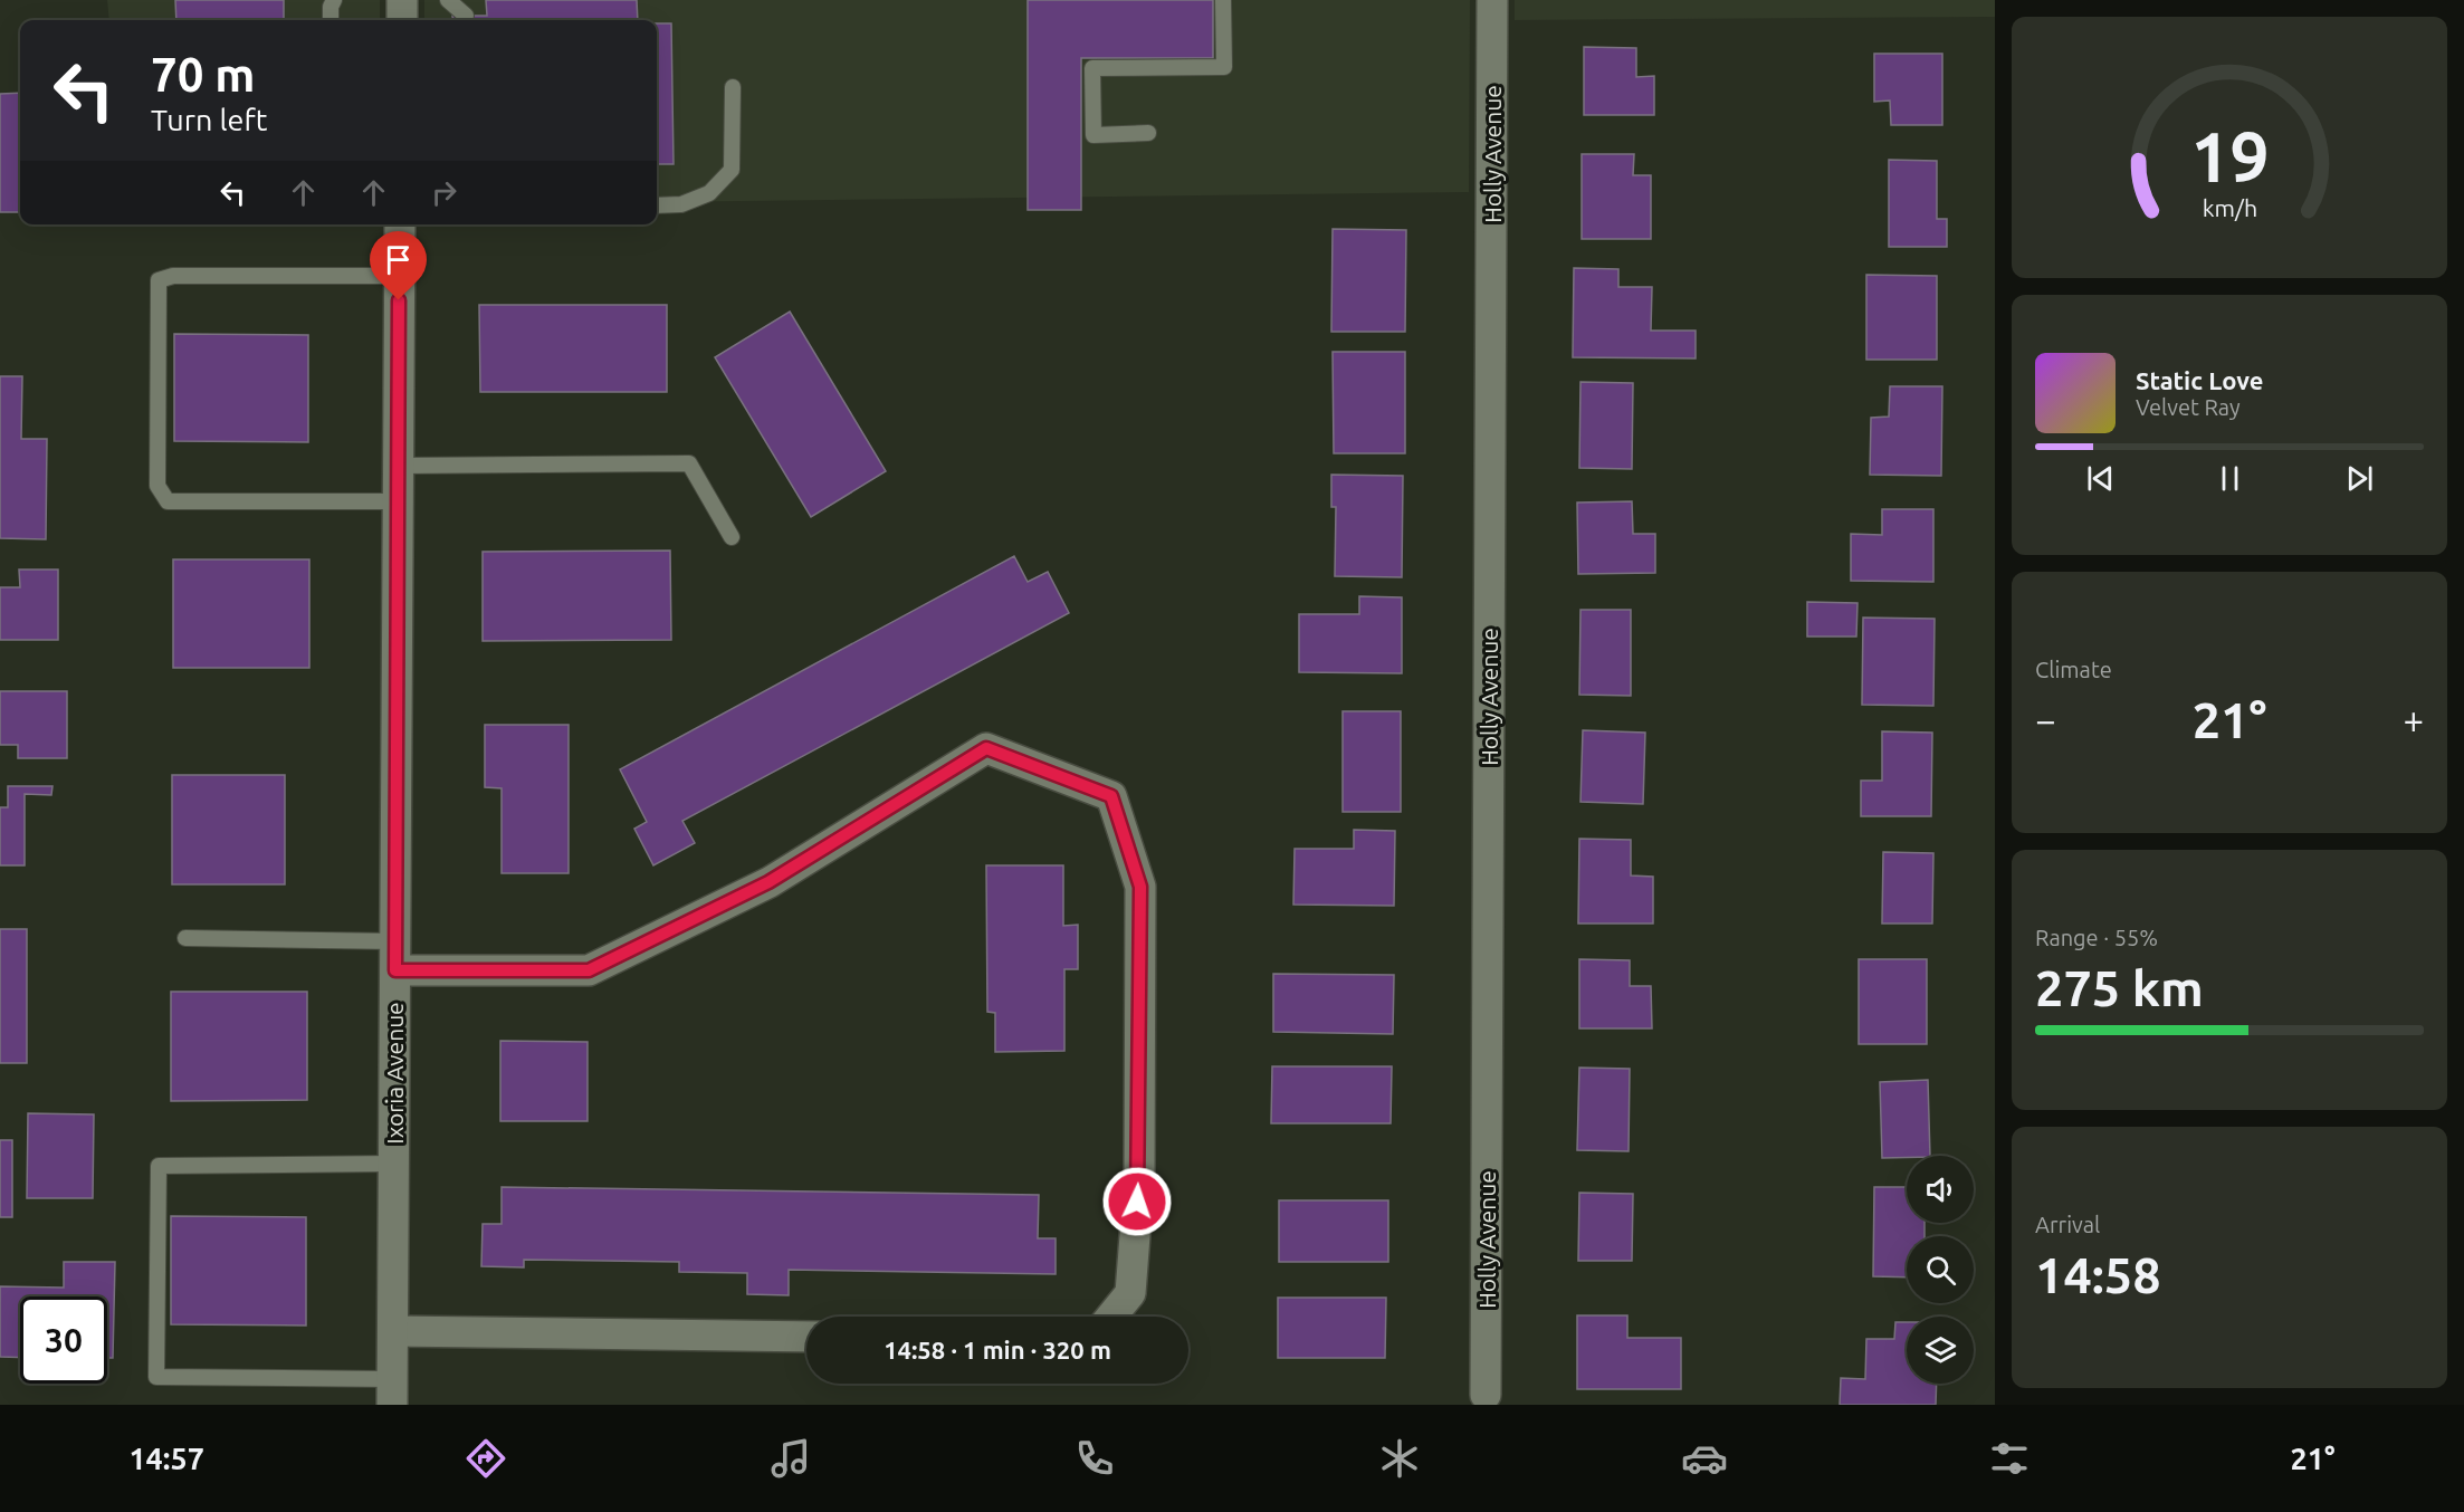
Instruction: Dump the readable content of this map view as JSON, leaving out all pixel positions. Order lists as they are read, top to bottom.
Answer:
{
  "streets": {
    "street": ["Holly Avenue", "Ixoria Avenue"]
  },
  "page": {
    "turn": ["70 m", "Turn left"],
    "song": ["Static Love", "Velvet Ray"],
    "tile": [
      "Climate",
      ["Range · 55%", "275 km"],
      ["Arrival", "14:58"]
    ],
    "heat": ["−", "21°", "+"],
    "limit": "30",
    "trip": "14:58 · 1 min · 320 m",
    "tabs": ["14:57", "21°"],
    "gauge": ["19", "km/h"]
  }
}
